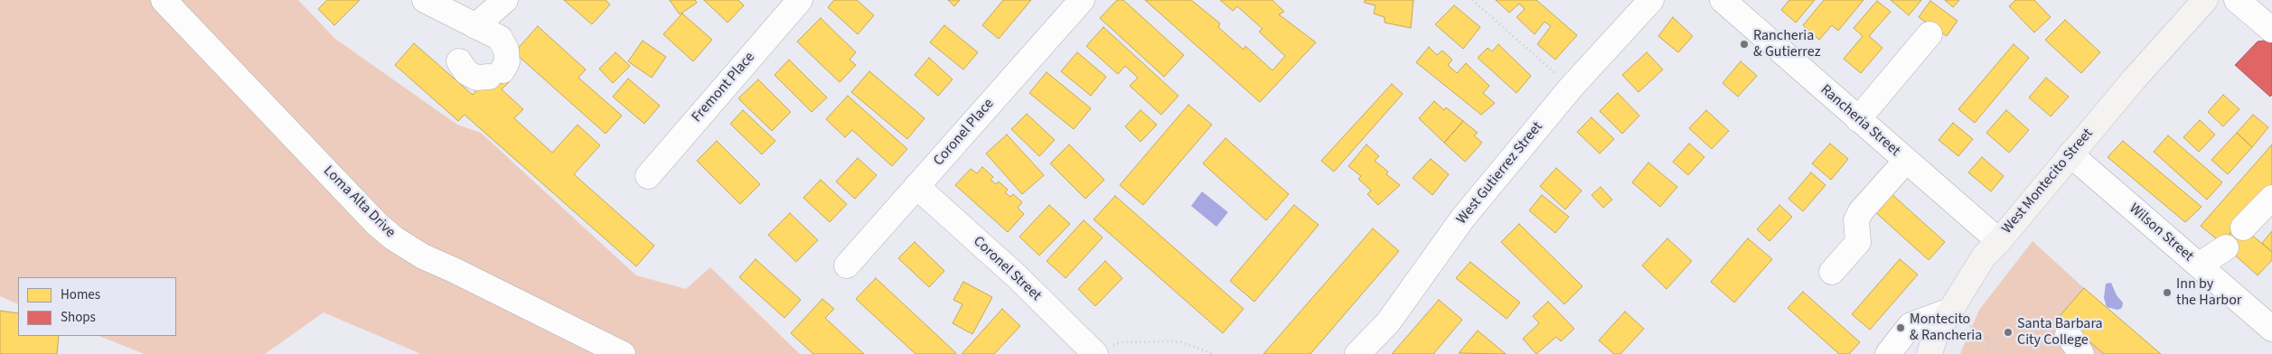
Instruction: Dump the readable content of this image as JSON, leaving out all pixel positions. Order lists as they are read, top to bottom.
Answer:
{
  "streets": {
    "main road": ["West Montecito Street"],
    "street": [
      "Fremont Place",
      "Rancheria Street",
      "Coronel Place",
      "West Gutierrez Street",
      "Loma Alta Drive",
      "Wilson Street",
      "Coronel Street"
    ]
  },
  "crossings": [
    ["Rancheria Street", "West Montecito Street"],
    ["Coronel Place", "Coronel Street"],
    ["West Montecito Street", "Wilson Street"]
  ],
  "places": [
    "Rancheria & Gutierrez",
    "Inn by the Harbor",
    "Montecito & Rancheria",
    "Santa Barbara City College"
  ],
  "legend": ["Homes", "Shops"]
}
